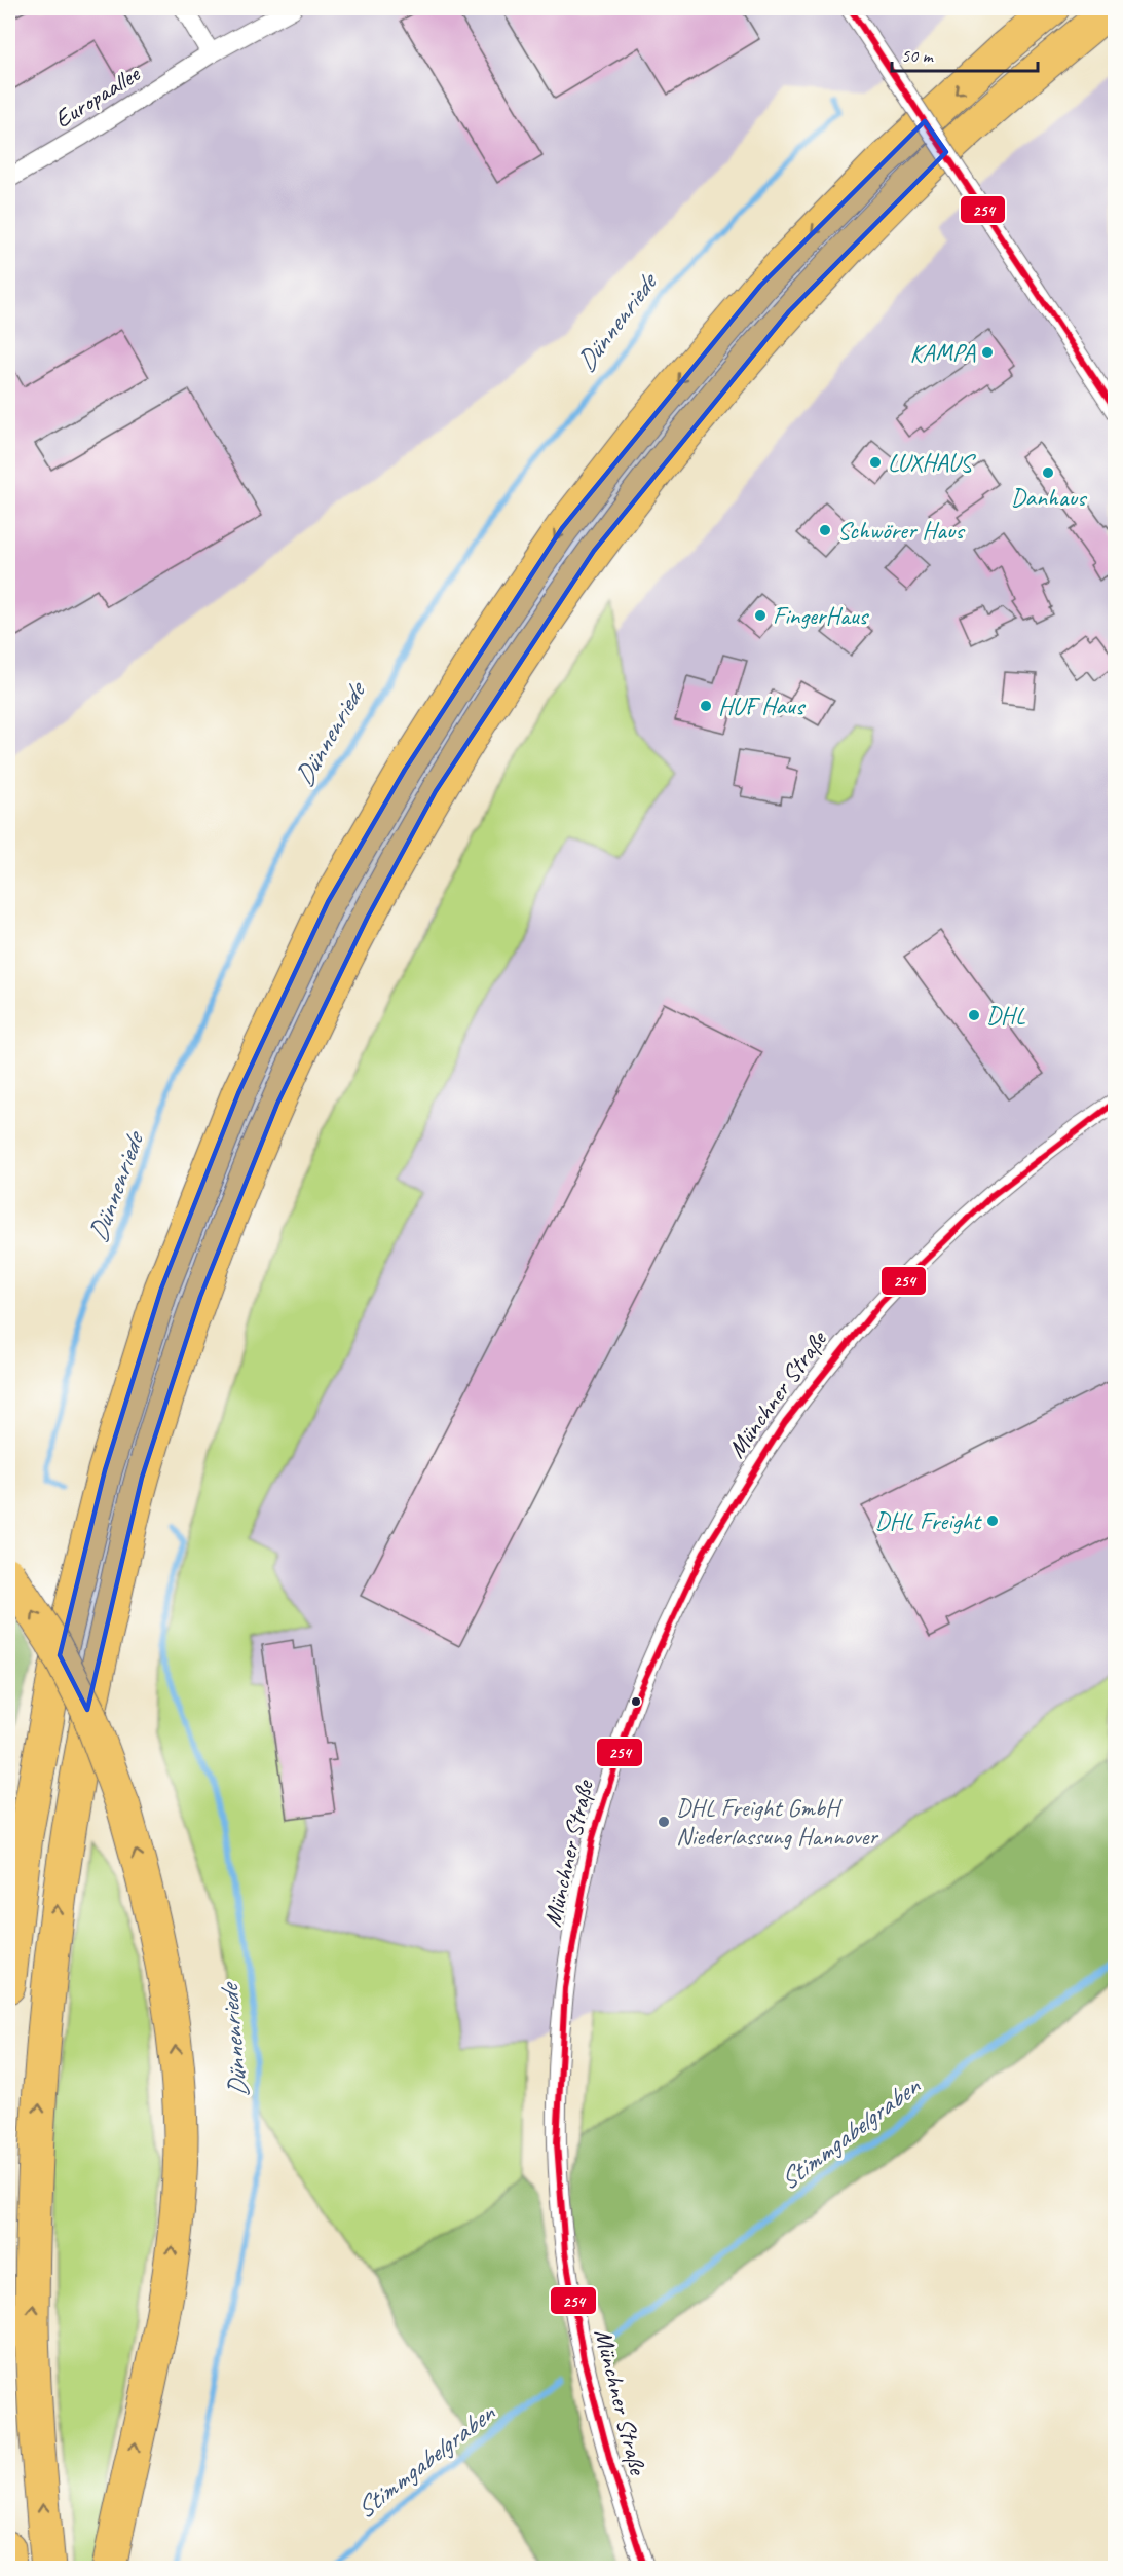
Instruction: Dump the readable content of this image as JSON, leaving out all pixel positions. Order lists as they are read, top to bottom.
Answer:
{
  "streets": {
    "street": ["Europaallee", "Münchner Straße"]
  },
  "water": ["Dünnenriede", "Stimmgabelgraben"],
  "places": [
    "KAMPA",
    "LUXHAUS",
    "Danhaus",
    "Schwörer Haus",
    "FingerHaus",
    "HUF Haus",
    "DHL",
    "DHL Freight",
    "DHL Freight GmbH Niederlassung Hannover"
  ],
  "lines": ["transit line 254"],
  "scale_bar": "50 m"
}
